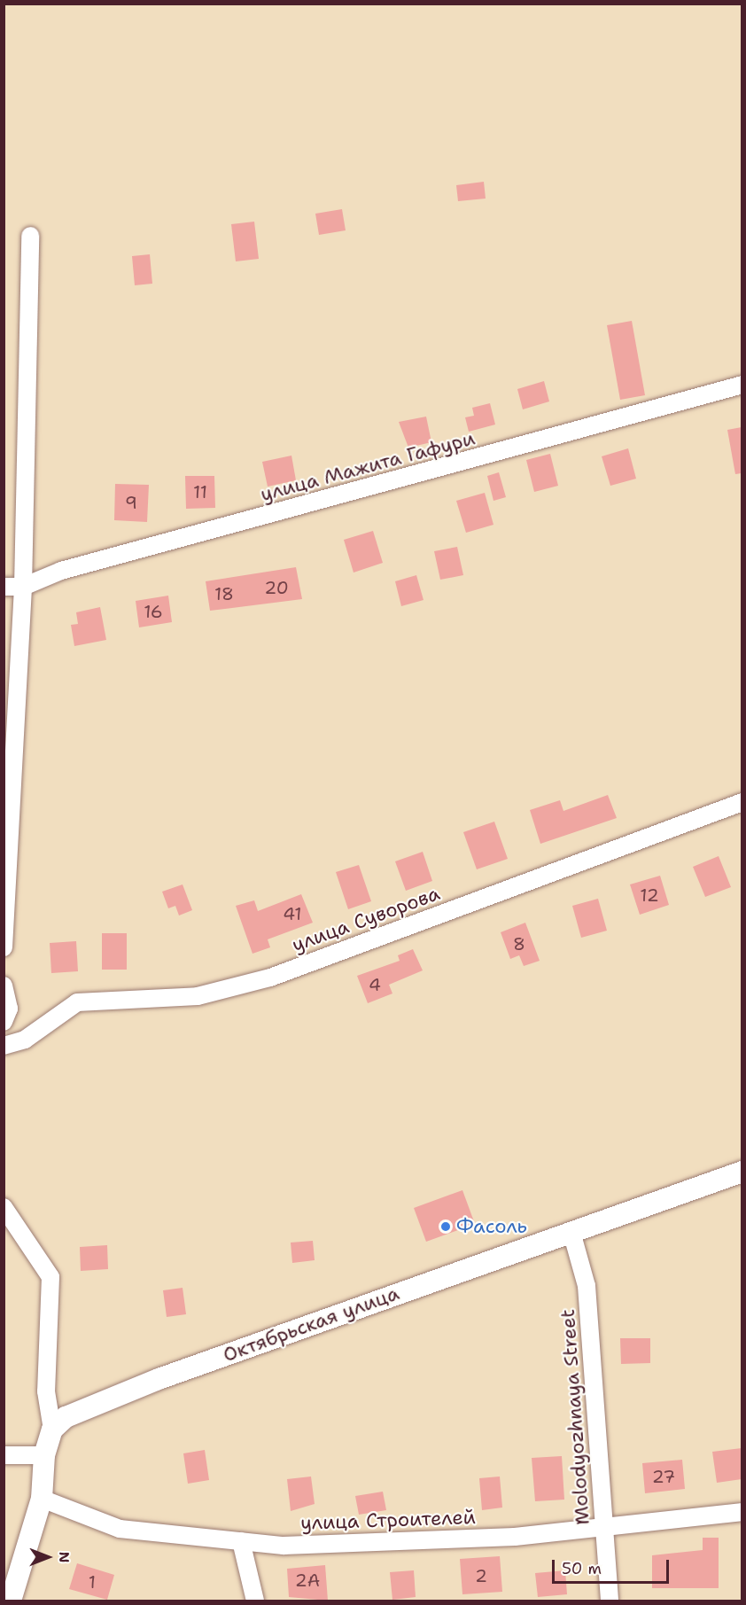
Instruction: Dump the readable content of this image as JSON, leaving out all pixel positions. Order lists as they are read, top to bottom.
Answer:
{
  "streets": {
    "street": [
      "улица Мажита Гафури",
      "улица Суворова",
      "Октябрьская улица",
      "Molodyozhnaya Street",
      "улица Строителей"
    ]
  },
  "crossings": [
    ["Октябрьская улица", "Molodyozhnaya Street"],
    ["Molodyozhnaya Street", "улица Строителей"]
  ],
  "places": ["Фасоль"],
  "house_numbers": [
    "11",
    "9",
    "20",
    "18",
    "16",
    "12",
    "41",
    "8",
    "4",
    "27",
    "2",
    "2А",
    "1"
  ],
  "scale_bar": "50 m",
  "north": "right"
}
